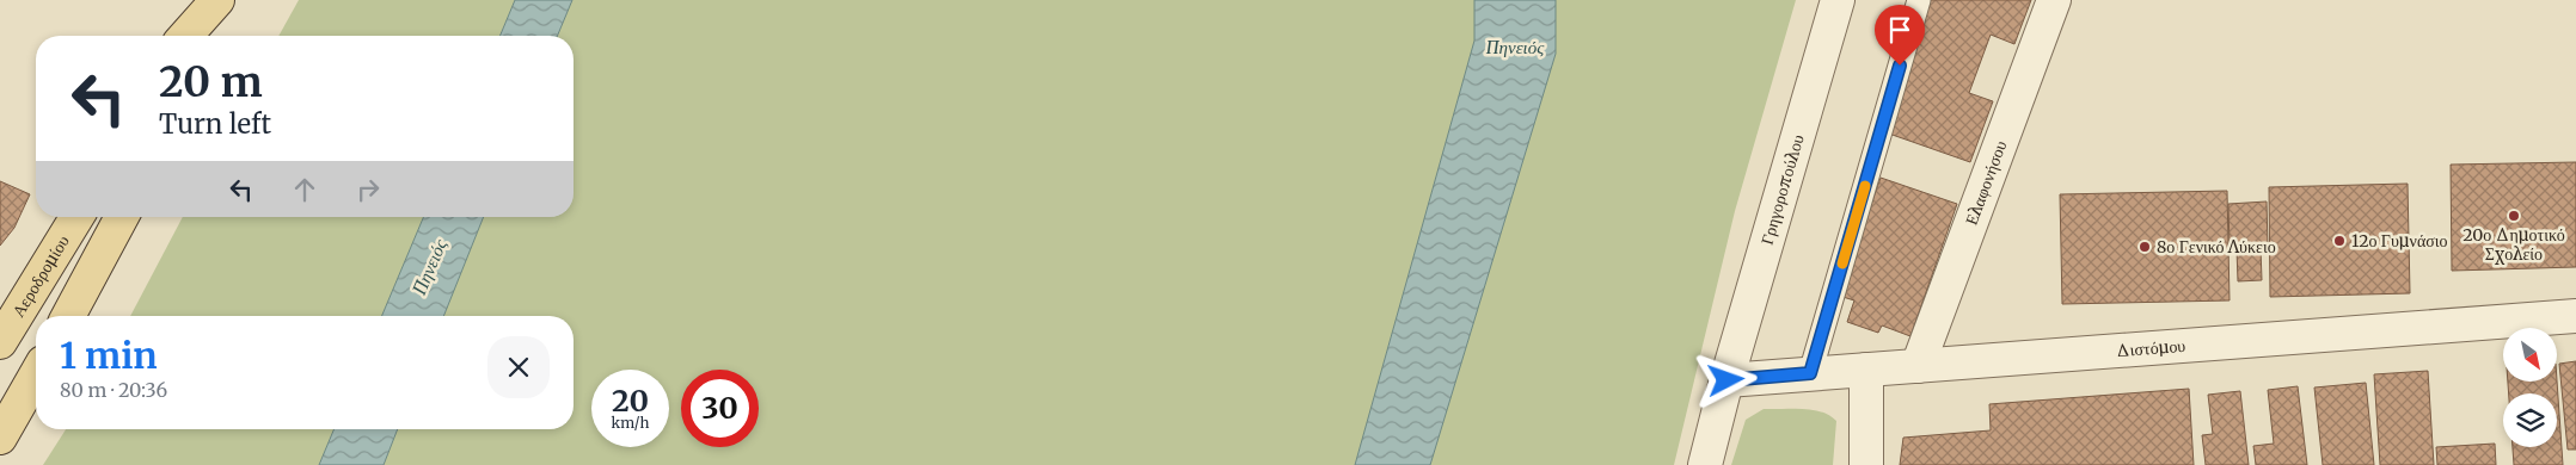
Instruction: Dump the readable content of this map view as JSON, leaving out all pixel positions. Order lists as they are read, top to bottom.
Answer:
{
  "streets": {
    "main road": ["Αεροδρομίου"],
    "street": ["Ελαφονήσου", "Γρηγοροπούλου", "Διστόμου"]
  },
  "crossings": [
    ["Ελαφονήσου", "Διστόμου"],
    ["Γρηγοροπούλου", "Διστόμου"]
  ],
  "water": ["Πηνειός"],
  "places": ["20ο Δημοτικό Σχολείο", "12ο Γυμνάσιο", "8ο Γενικό Λύκειο"],
  "north": "bottom right",
  "page": {
    "turn": ["20 m", "Turn left"],
    "heading": ["1 min", "80 m · 20:36"],
    "speed": "20 km/h",
    "limit": "30"
  }
}
